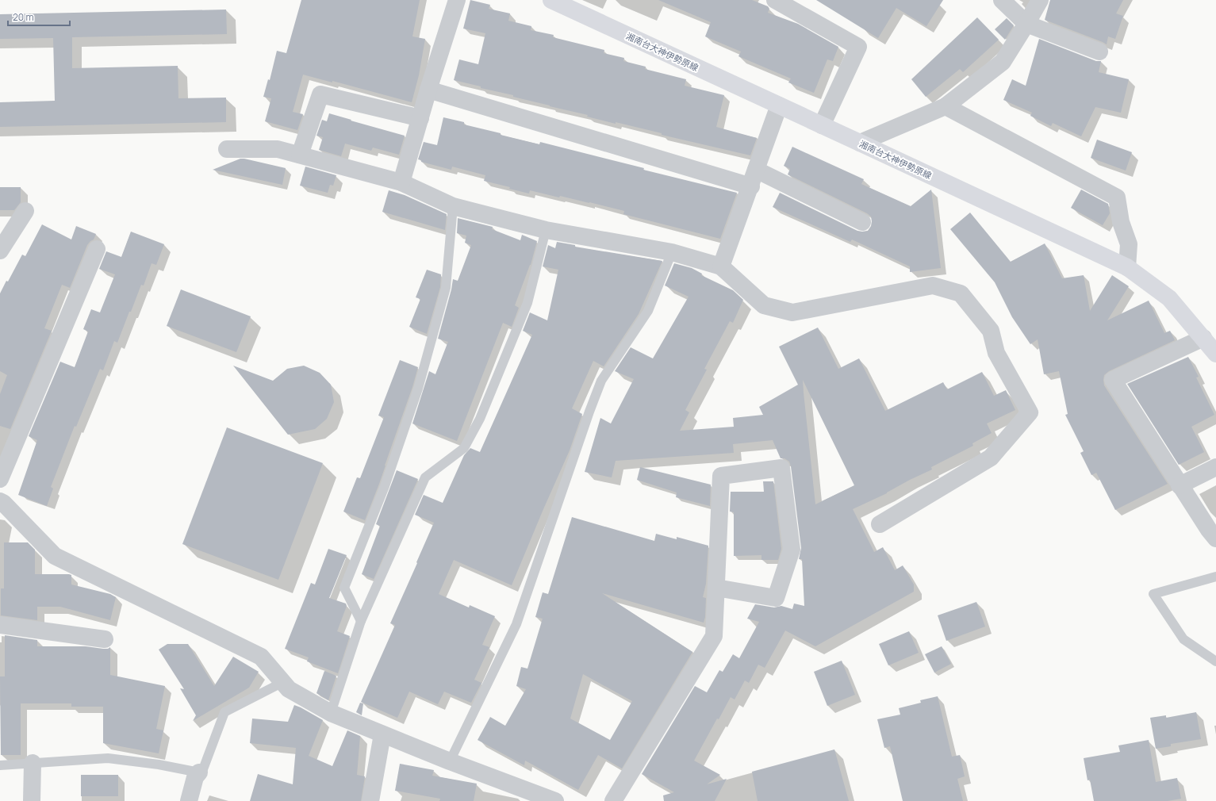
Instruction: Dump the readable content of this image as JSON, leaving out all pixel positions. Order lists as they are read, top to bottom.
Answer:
{
  "streets": {
    "main road": ["湘南台大神伊勢原線"]
  },
  "scale_bar": "20 m"
}
